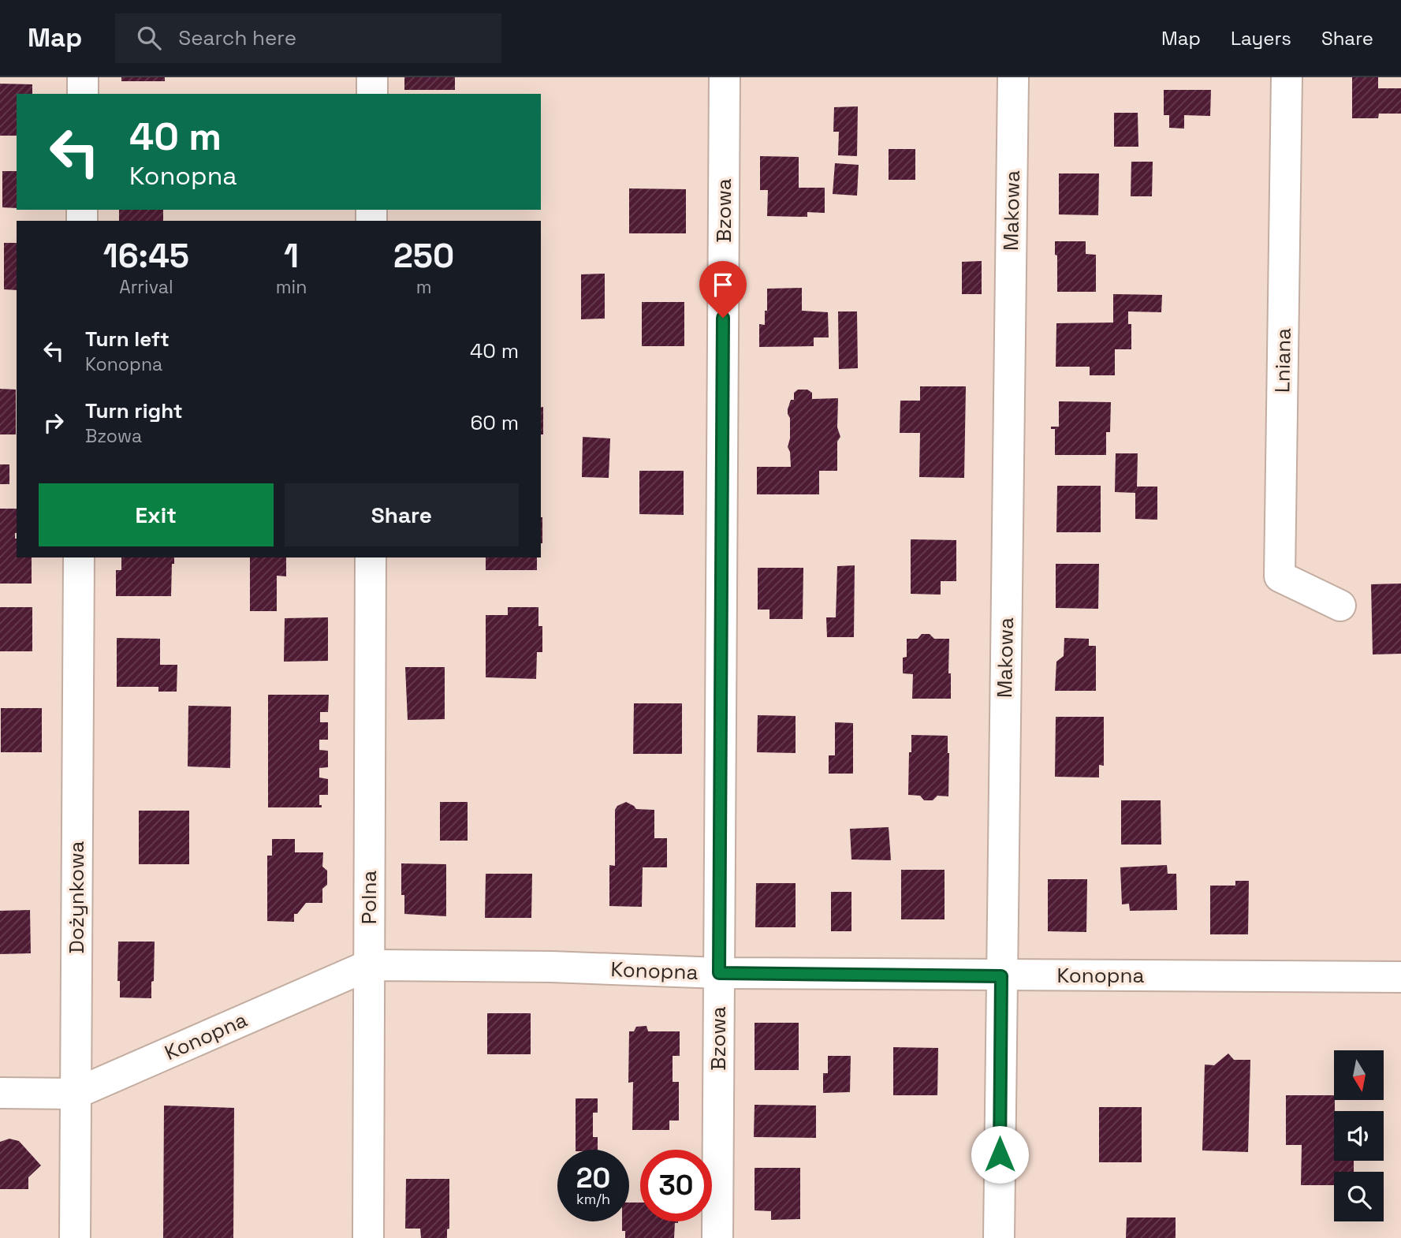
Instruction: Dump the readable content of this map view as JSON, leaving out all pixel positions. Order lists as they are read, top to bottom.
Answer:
{
  "streets": {
    "street": [
      "Bzowa",
      "Makowa",
      "Lniana",
      "Dożynkowa",
      "Polna",
      "Konopna"
    ]
  },
  "crossings": [
    ["Bzowa", "Konopna"],
    ["Makowa", "Konopna"],
    ["Dożynkowa", "Konopna"],
    ["Polna", "Konopna"]
  ],
  "north": "bottom",
  "page": {
    "header": "Map",
    "search": "Search here",
    "nav": ["Map", "Layers", "Share"],
    "turn": ["40 m", "Konopna"],
    "eta": [
      "16:45",
      "Arrival",
      "1",
      "min",
      "250",
      "m"
    ],
    "list": [
      {
        "name": "Turn left",
        "note": "Konopna",
        "value": "40 m"
      },
      {
        "name": "Turn right",
        "note": "Bzowa",
        "value": "60 m"
      }
    ],
    "buttons": ["Exit", "Share"],
    "speed": "20 km/h",
    "limit": "30"
  }
}
